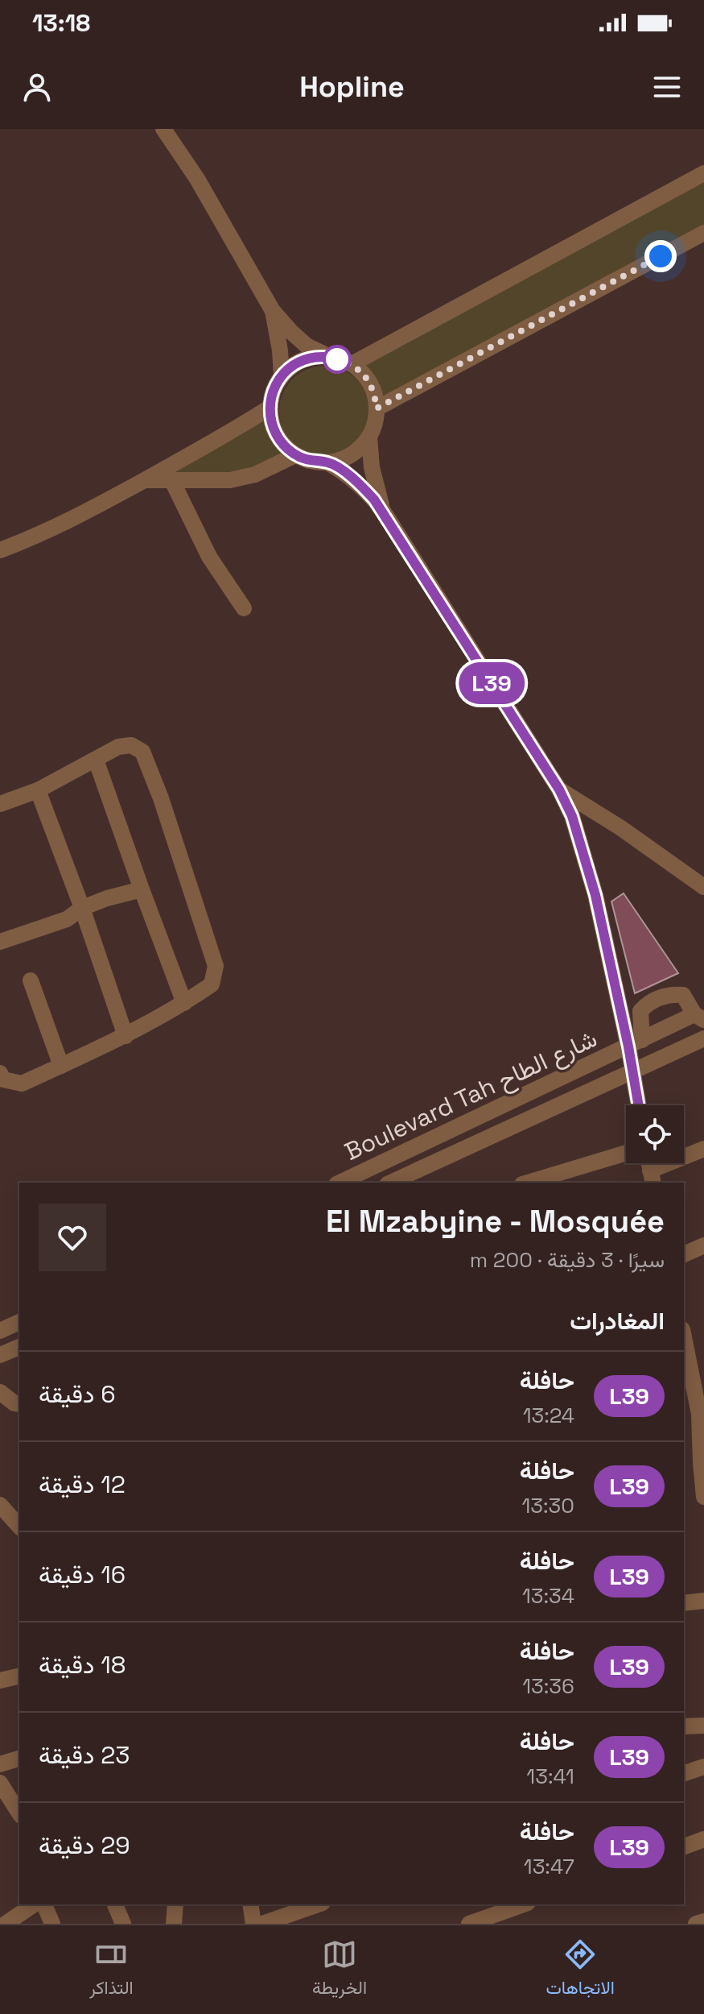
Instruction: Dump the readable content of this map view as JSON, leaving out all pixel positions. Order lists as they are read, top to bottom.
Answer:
{
  "streets": {
    "street": ["Boulevard Tah شارع الطاح"]
  },
  "lines": ["bus line L39"],
  "page": {
    "status": "13:18",
    "header": "Hopline",
    "on_map": "L39",
    "heading": [
      ["El Mzabyine - Mosquée", "سيرًا · 3 دقيقة · 200 m"],
      "المغادرات"
    ],
    "list": [
      {
        "mark": "L39",
        "name": "حافلة",
        "note": "13:24",
        "value": "6 دقيقة"
      },
      {
        "mark": "L39",
        "name": "حافلة",
        "note": "13:30",
        "value": "12 دقيقة"
      },
      {
        "mark": "L39",
        "name": "حافلة",
        "note": "13:34",
        "value": "16 دقيقة"
      },
      {
        "mark": "L39",
        "name": "حافلة",
        "note": "13:36",
        "value": "18 دقيقة"
      },
      {
        "mark": "L39",
        "name": "حافلة",
        "note": "13:41",
        "value": "23 دقيقة"
      },
      {
        "mark": "L39",
        "name": "حافلة",
        "note": "13:47",
        "value": "29 دقيقة"
      }
    ],
    "tabs": ["الاتجاهات", "الخريطة", "التذاكر"]
  }
}
